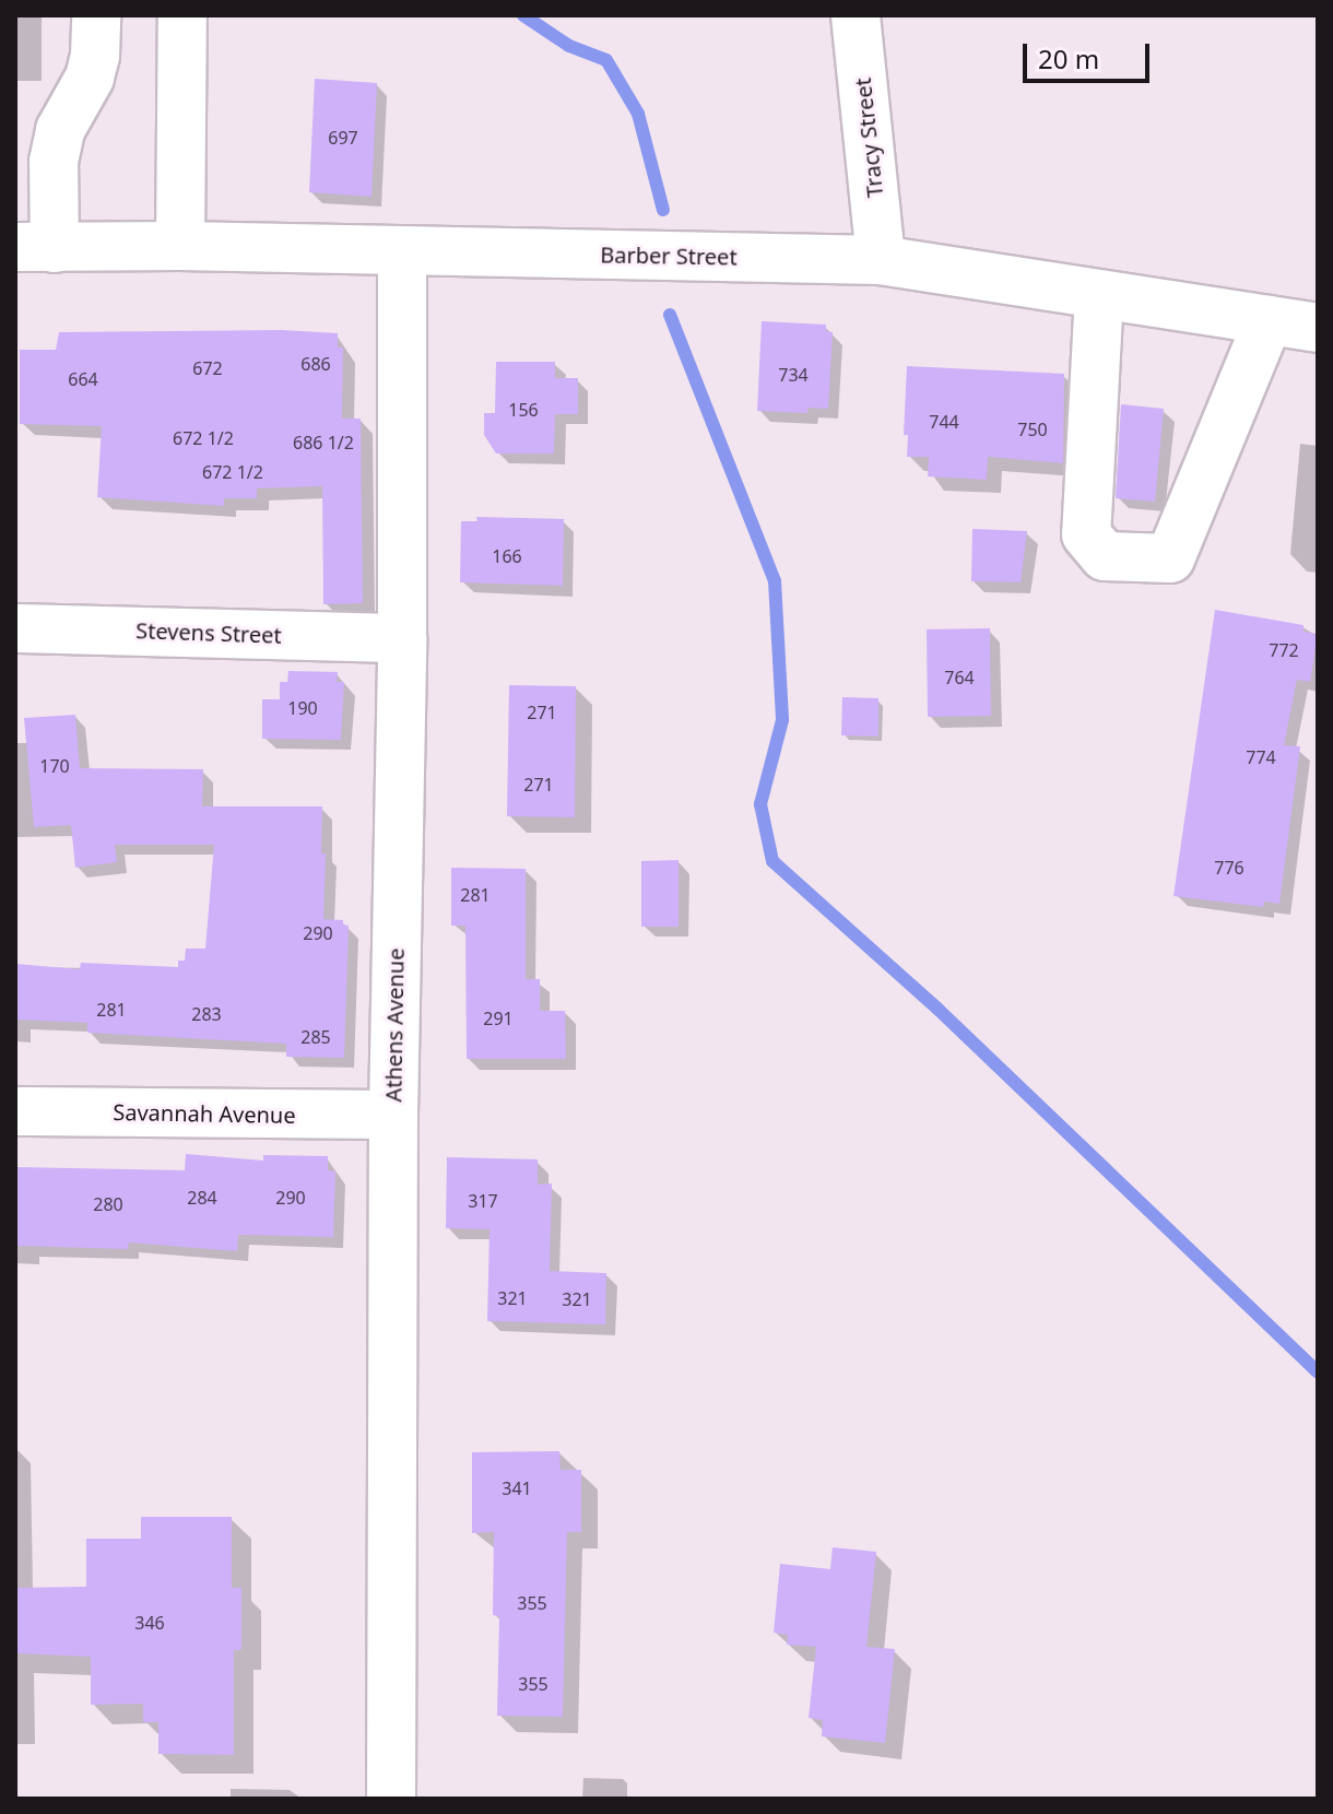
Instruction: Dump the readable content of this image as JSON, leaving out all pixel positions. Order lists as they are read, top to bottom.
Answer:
{
  "streets": {
    "street": [
      "Tracy Street",
      "Barber Street",
      "Stevens Street",
      "Athens Avenue",
      "Savannah Avenue"
    ]
  },
  "crossings": [
    ["Tracy Street", "Barber Street"],
    ["Barber Street", "Athens Avenue"],
    ["Stevens Street", "Athens Avenue"],
    ["Athens Avenue", "Savannah Avenue"]
  ],
  "house_numbers": [
    "697",
    "686",
    "672",
    "734",
    "664",
    "156",
    "744",
    "750",
    "672 1/2",
    "686 1/2",
    "672 1/2",
    "166",
    "772",
    "764",
    "190",
    "271",
    "774",
    "170",
    "271",
    "776",
    "281",
    "290",
    "281",
    "283",
    "291",
    "285",
    "284",
    "290",
    "317",
    "280",
    "321",
    "321",
    "341",
    "355",
    "346",
    "355"
  ],
  "scale_bar": "20 m"
}
